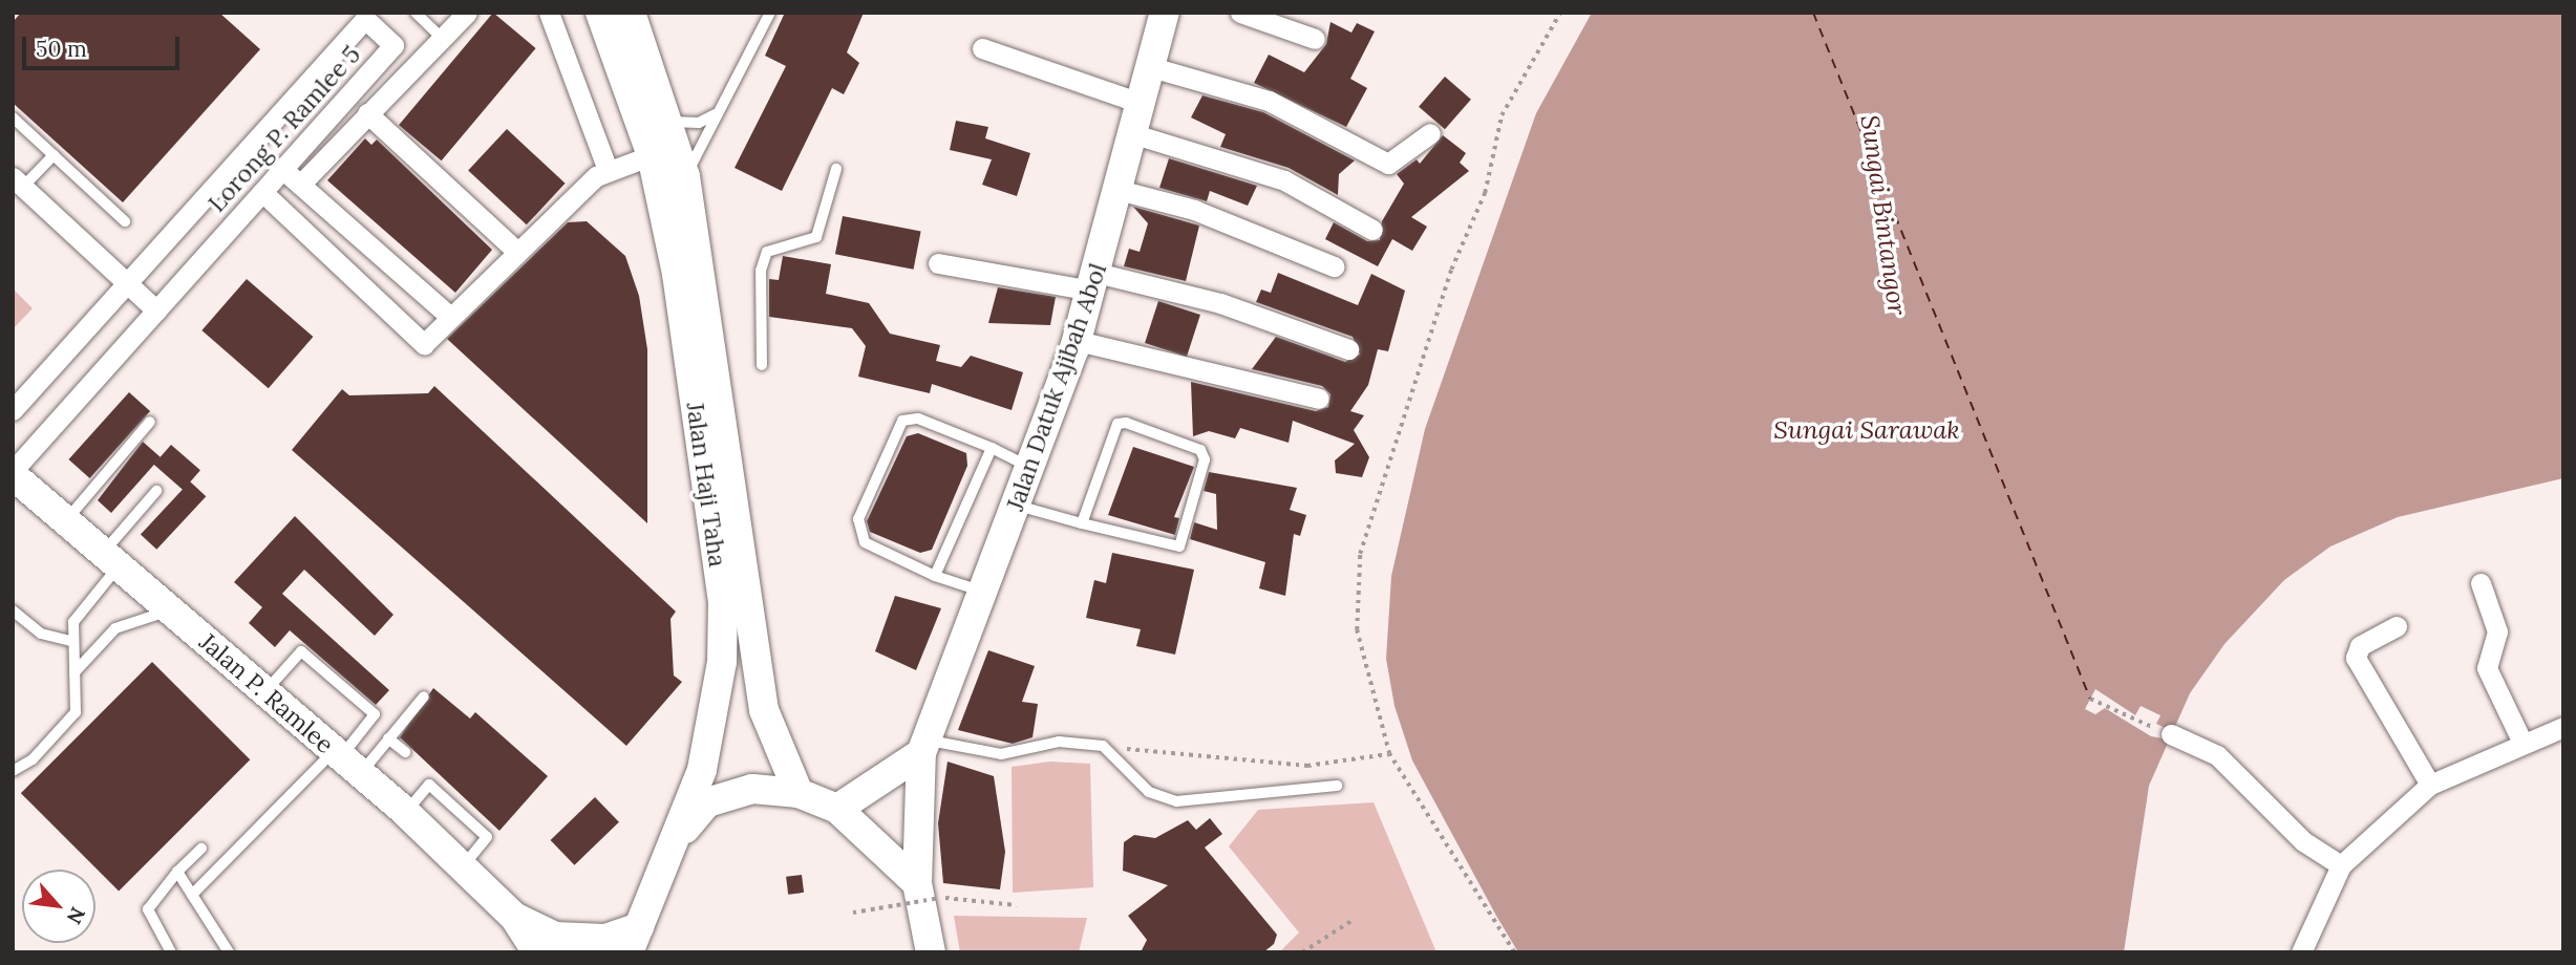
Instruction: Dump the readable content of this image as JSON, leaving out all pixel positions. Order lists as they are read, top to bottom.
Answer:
{
  "streets": {
    "main road": ["Jalan Datuk Ajibah Abol", "Jalan Haji Taha", "Jalan P. Ramlee"],
    "street": ["Lorong P. Ramlee 5"]
  },
  "crossings": [
    ["Lorong P. Ramlee 5", "Jalan P. Ramlee"],
    ["Jalan Haji Taha", "Jalan P. Ramlee"]
  ],
  "water": ["Sungai Bintangor", "Sungai Sarawak"],
  "scale_bar": "50 m",
  "north": "bottom right"
}
